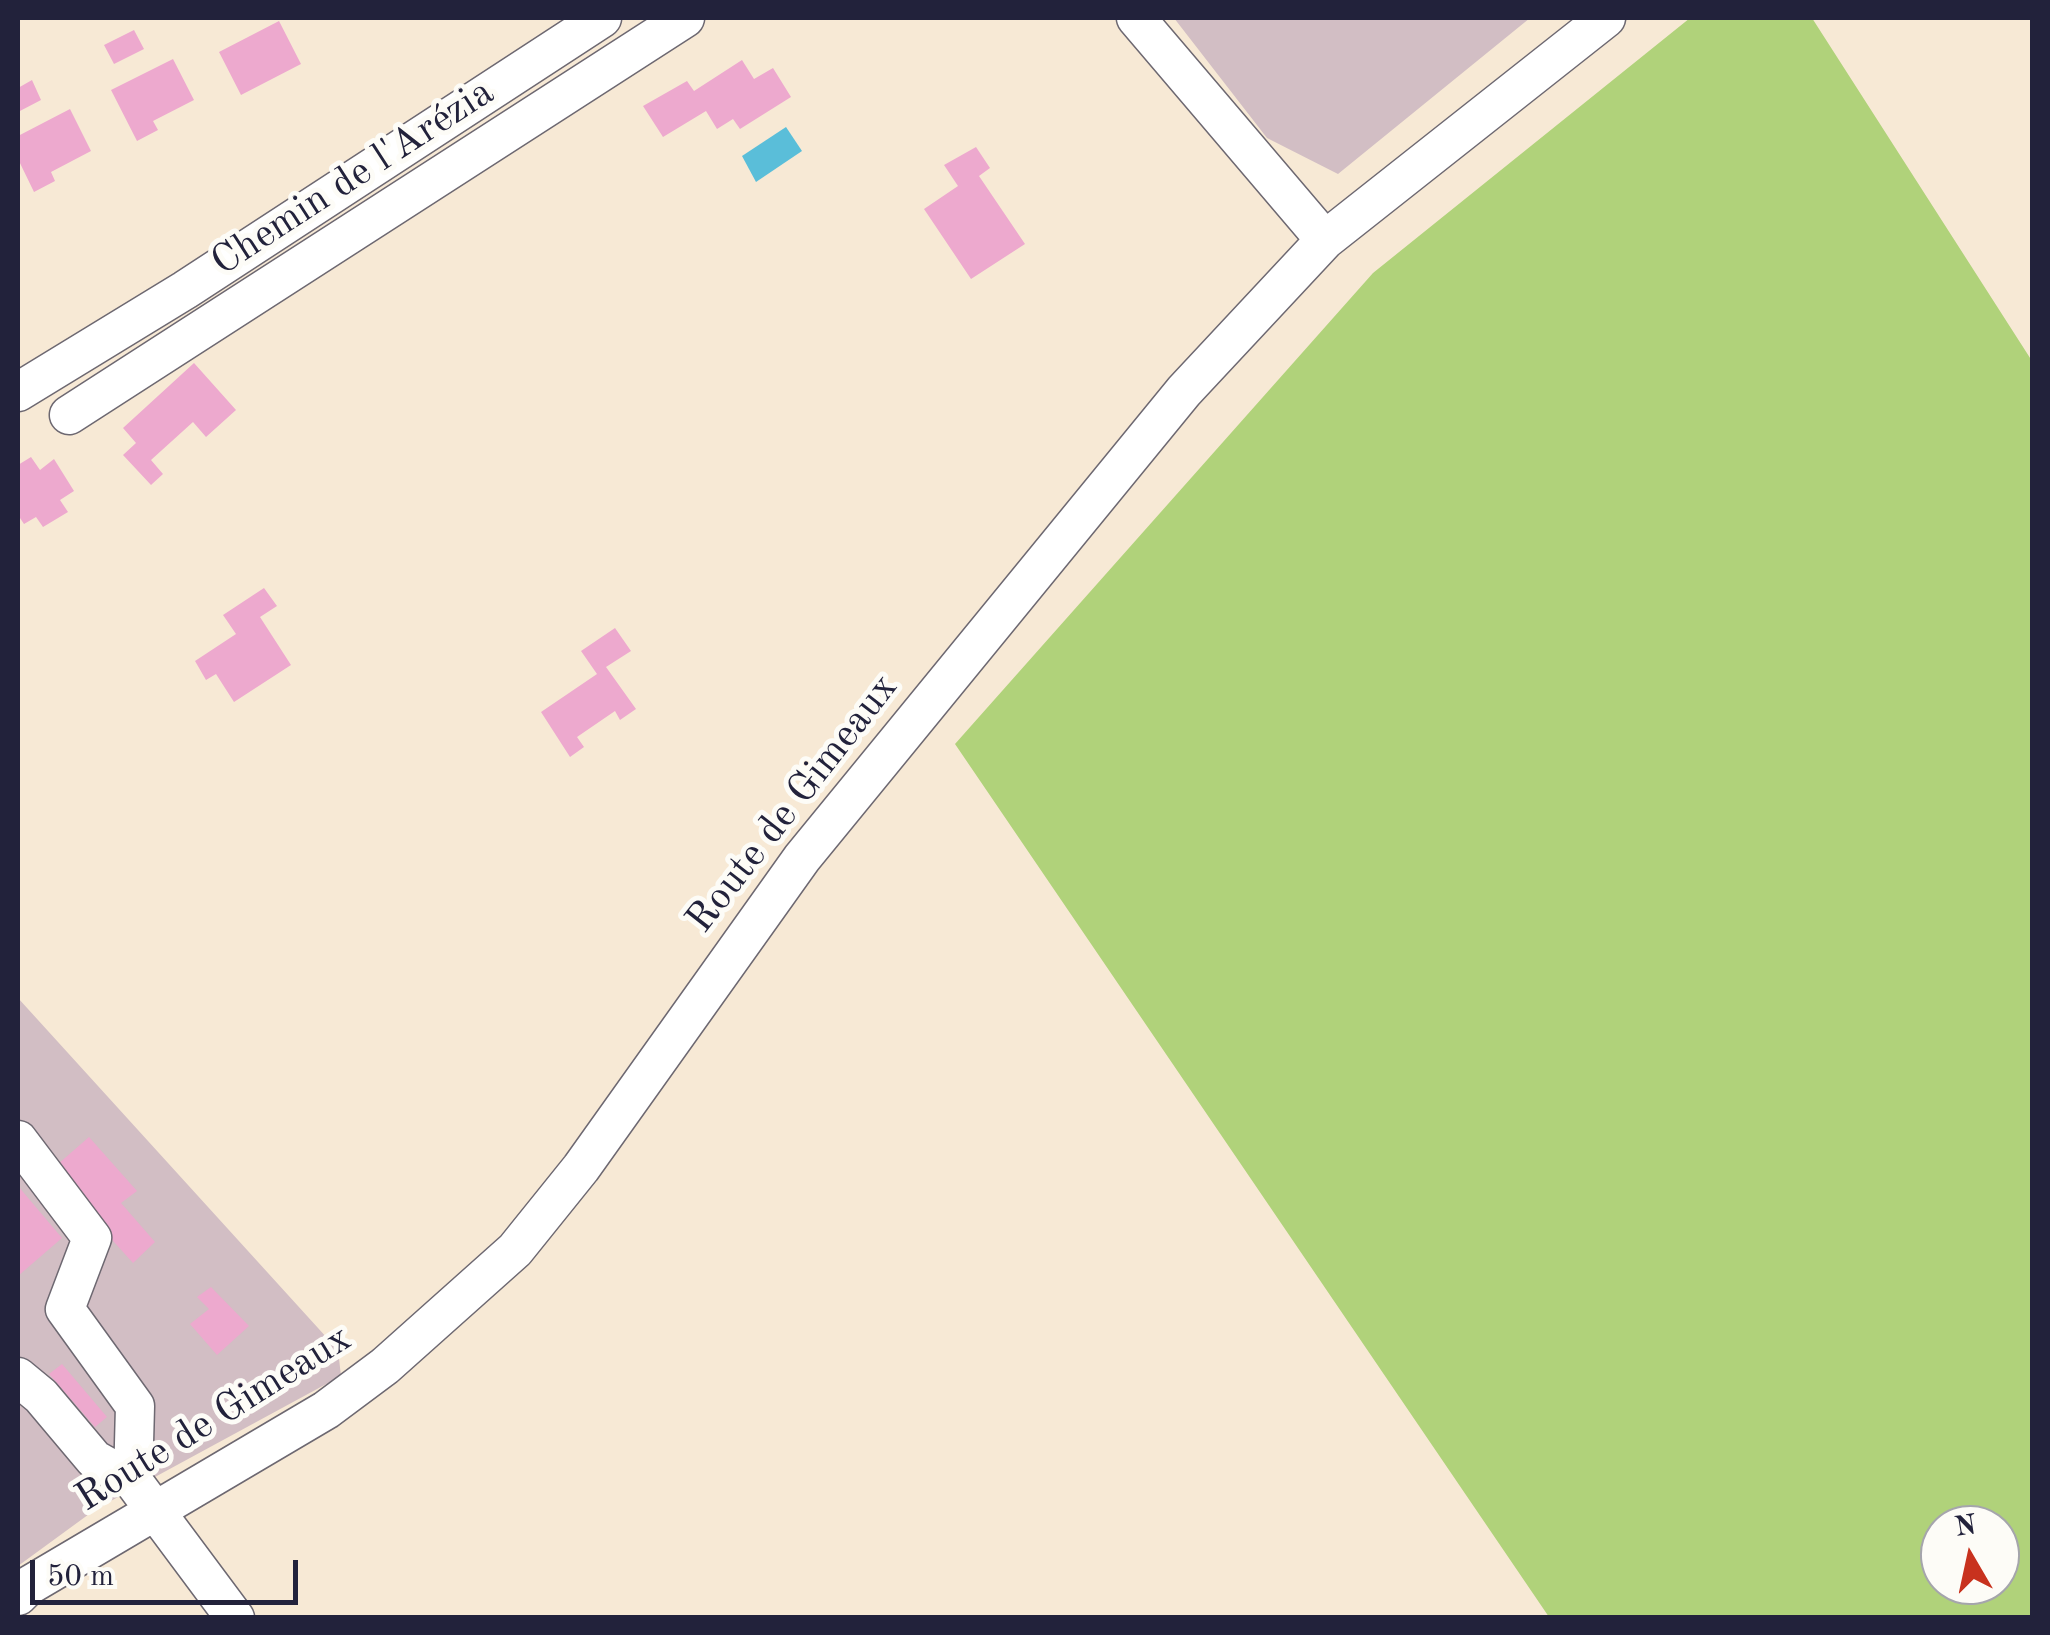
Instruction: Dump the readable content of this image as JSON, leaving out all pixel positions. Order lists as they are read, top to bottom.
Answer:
{
  "streets": {
    "street": ["Chemin de l'Arézia", "Route de Gimeaux"]
  },
  "scale_bar": "50 m",
  "north": "top"
}
